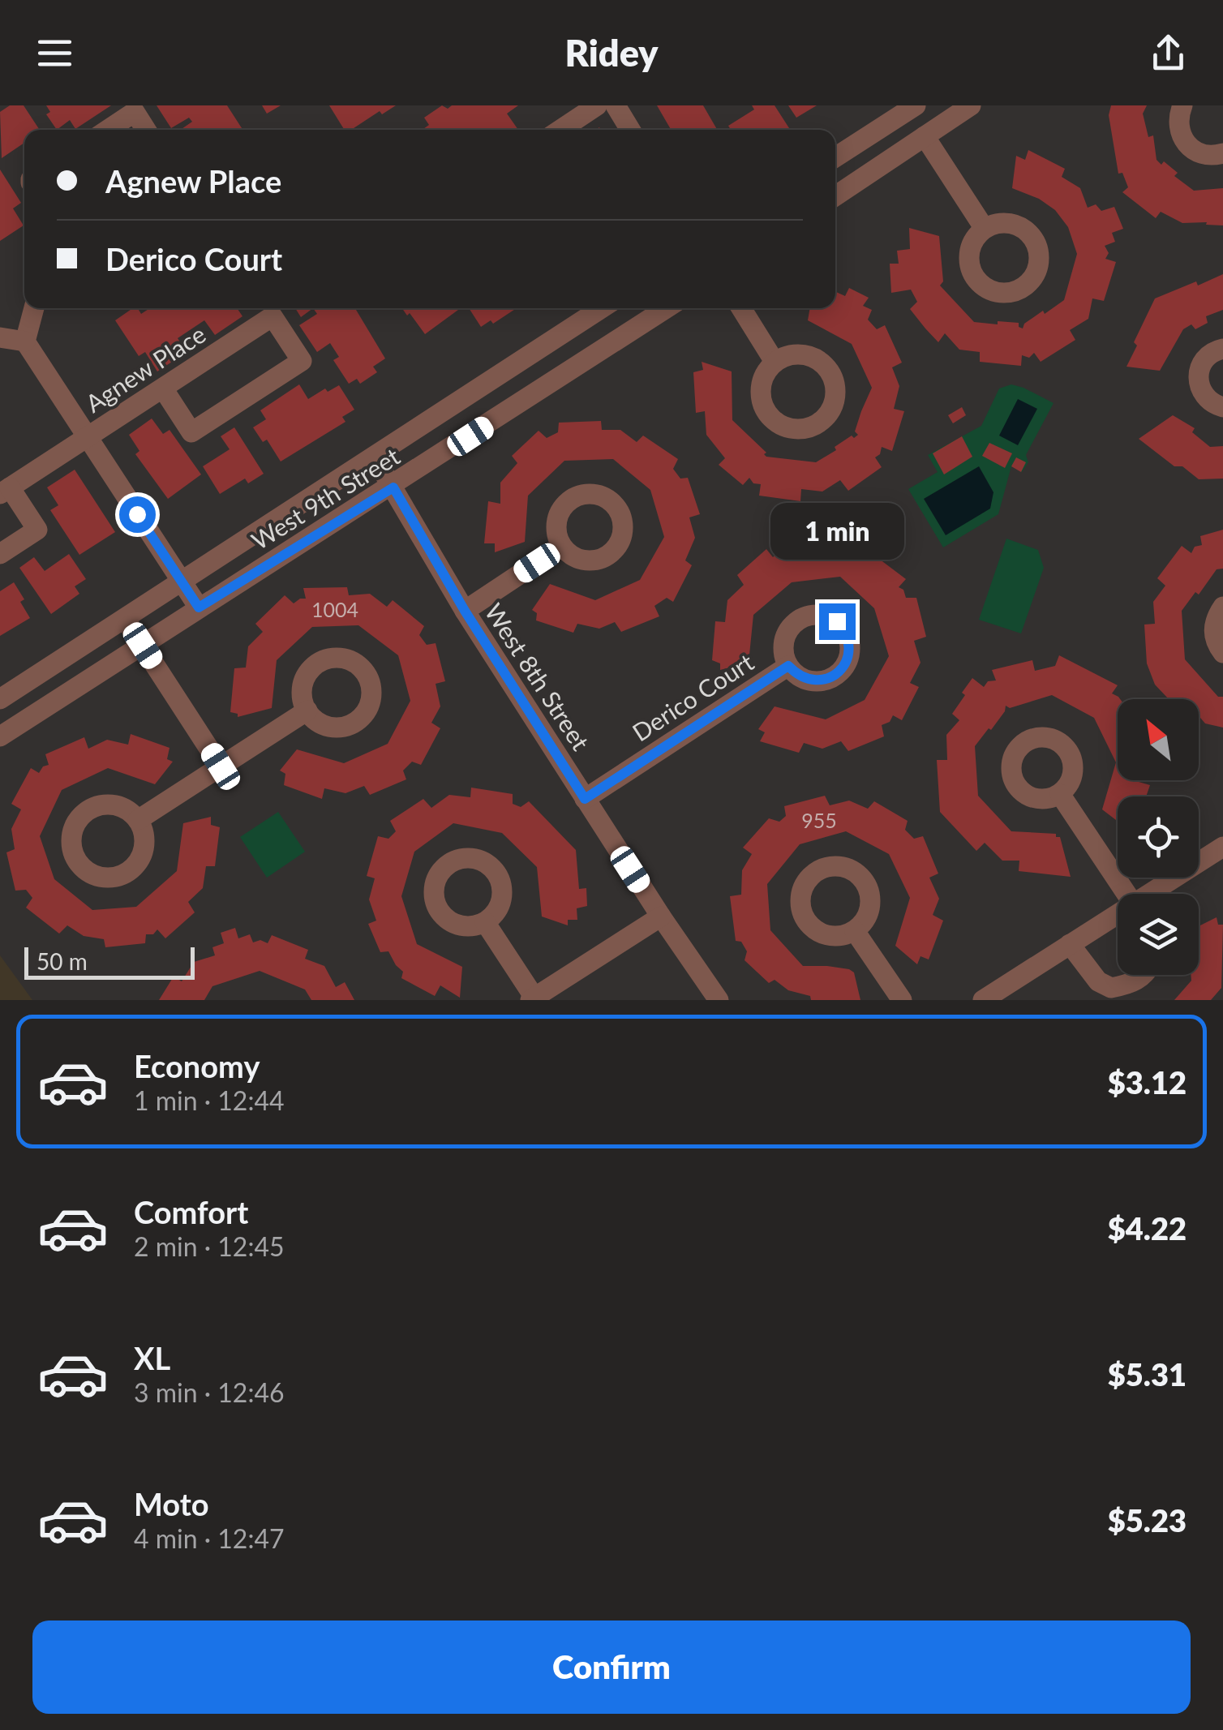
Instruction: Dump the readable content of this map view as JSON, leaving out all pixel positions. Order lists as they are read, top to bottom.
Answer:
{
  "streets": {
    "street": [
      "Agnew Place",
      "West 9th Street",
      "West 8th Street",
      "Derico Court"
    ]
  },
  "crossings": [
    ["Agnew Place", "West 9th Street"],
    ["West 9th Street", "West 8th Street"],
    ["West 8th Street", "Derico Court"]
  ],
  "house_numbers": ["1004", "955"],
  "scale_bar": "50 m",
  "north": "top left",
  "page": {
    "header": "Ridey",
    "banner": ["Agnew Place", "Derico Court"],
    "bubble": "1 min",
    "scale": "50 m",
    "list": [
      {
        "name": "Economy",
        "note": "1 min · 12:44",
        "value": "$3.12"
      },
      {
        "name": "Comfort",
        "note": "2 min · 12:45",
        "value": "$4.22"
      },
      {
        "name": "XL",
        "note": "3 min · 12:46",
        "value": "$5.31"
      },
      {
        "name": "Moto",
        "note": "4 min · 12:47",
        "value": "$5.23"
      }
    ],
    "buttons": "Confirm"
  }
}
